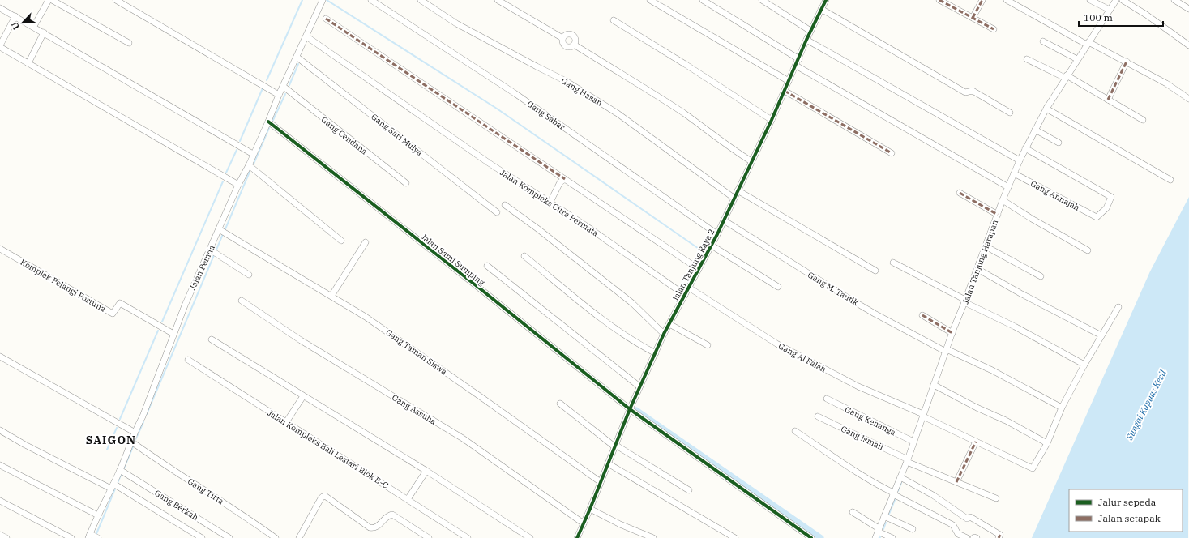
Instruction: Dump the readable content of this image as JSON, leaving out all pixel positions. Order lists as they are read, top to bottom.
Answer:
{
  "streets": {
    "street": [
      "Gang Hasan",
      "Gang Sabar",
      "Gang Sari Mulya",
      "Gang Cendana",
      "Gang Annajah",
      "Jalan Kompleks Citra Permata",
      "Jalan Sami Sumping",
      "Jalan Tanjung Harapan",
      "Jalan Tanjung Raya 2",
      "Jalan Pemda",
      "Komplek Pelangi Fortuna",
      "Gang M. Taufik",
      "Gang Taman Siswa",
      "Gang Al Falah",
      "Gang Assuha",
      "Gang Kenanga",
      "Gang Ismail",
      "Jalan Kompleks Bali Lestari Blok B-C",
      "Gang Tirta",
      "Gang Berkah"
    ]
  },
  "crossings": [
    ["Gang Hasan", "Jalan Tanjung Raya 2"],
    ["Gang Sabar", "Jalan Tanjung Raya 2"],
    ["Gang Sari Mulya", "Jalan Pemda"],
    ["Gang Cendana", "Jalan Pemda"],
    ["Gang Annajah", "Jalan Tanjung Harapan"],
    ["Jalan Kompleks Citra Permata", "Jalan Tanjung Raya 2"],
    ["Jalan Kompleks Citra Permata", "Jalan Pemda"],
    ["Jalan Sami Sumping", "Jalan Tanjung Raya 2"],
    ["Jalan Sami Sumping", "Jalan Pemda"],
    ["Jalan Tanjung Harapan", "Gang M. Taufik"],
    ["Jalan Tanjung Harapan", "Gang Al Falah"],
    ["Jalan Tanjung Harapan", "Gang Kenanga"],
    ["Jalan Tanjung Harapan", "Gang Ismail"],
    ["Jalan Tanjung Raya 2", "Gang M. Taufik"],
    ["Jalan Tanjung Raya 2", "Gang Taman Siswa"],
    ["Jalan Tanjung Raya 2", "Gang Al Falah"],
    ["Jalan Tanjung Raya 2", "Gang Assuha"],
    ["Jalan Pemda", "Komplek Pelangi Fortuna"],
    ["Jalan Pemda", "Gang Taman Siswa"],
    ["Jalan Pemda", "Gang Tirta"],
    ["Jalan Pemda", "Gang Berkah"]
  ],
  "districts": ["SAIGON"],
  "water": ["Sungai Kapuas Kecil"],
  "legend": ["Jalur sepeda", "Jalan setapak"],
  "scale_bar": "100 m",
  "north": "bottom left"
}
